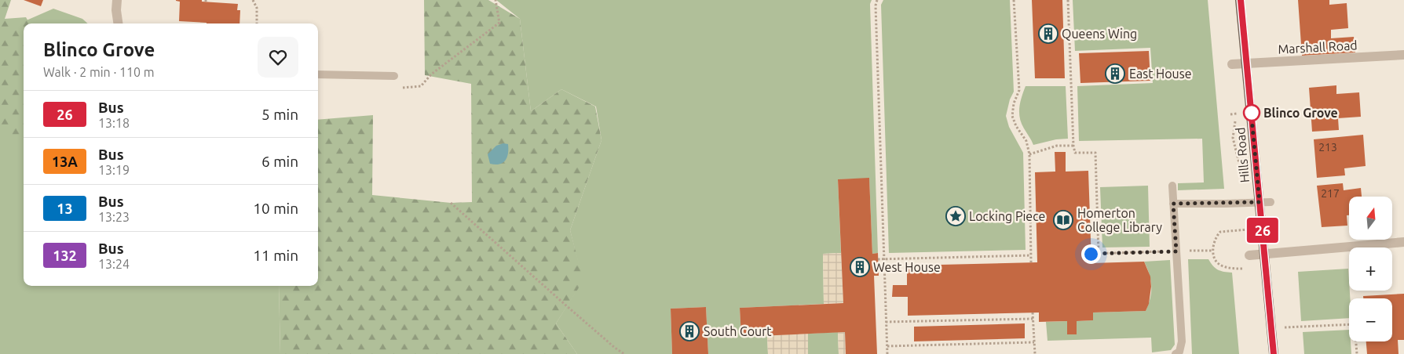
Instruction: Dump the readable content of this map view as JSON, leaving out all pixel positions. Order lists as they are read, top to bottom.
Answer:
{
  "streets": {
    "main road": ["Hills Road"],
    "street": ["Marshall Road"]
  },
  "crossings": [
    ["Marshall Road", "Hills Road"]
  ],
  "places": {
    "building": [
      "Queens Wing",
      "East House",
      "West House",
      "South Court"
    ],
    "other": ["Blinco Grove"],
    "place": ["Locking Piece"],
    "library": ["Homerton College Library"]
  },
  "lines": ["bus line 26"],
  "house_numbers": ["213", "217"],
  "north": "top",
  "page": {
    "on_map": "26",
    "heading": ["Blinco Grove", "Walk · 2 min · 110 m"],
    "list": [
      {
        "mark": "26",
        "name": "Bus",
        "note": "13:18",
        "value": "5 min"
      },
      {
        "mark": "13A",
        "name": "Bus",
        "note": "13:19",
        "value": "6 min"
      },
      {
        "mark": "13",
        "name": "Bus",
        "note": "13:23",
        "value": "10 min"
      },
      {
        "mark": "132",
        "name": "Bus",
        "note": "13:24",
        "value": "11 min"
      }
    ],
    "map_buttons": ["+", "−"]
  }
}
